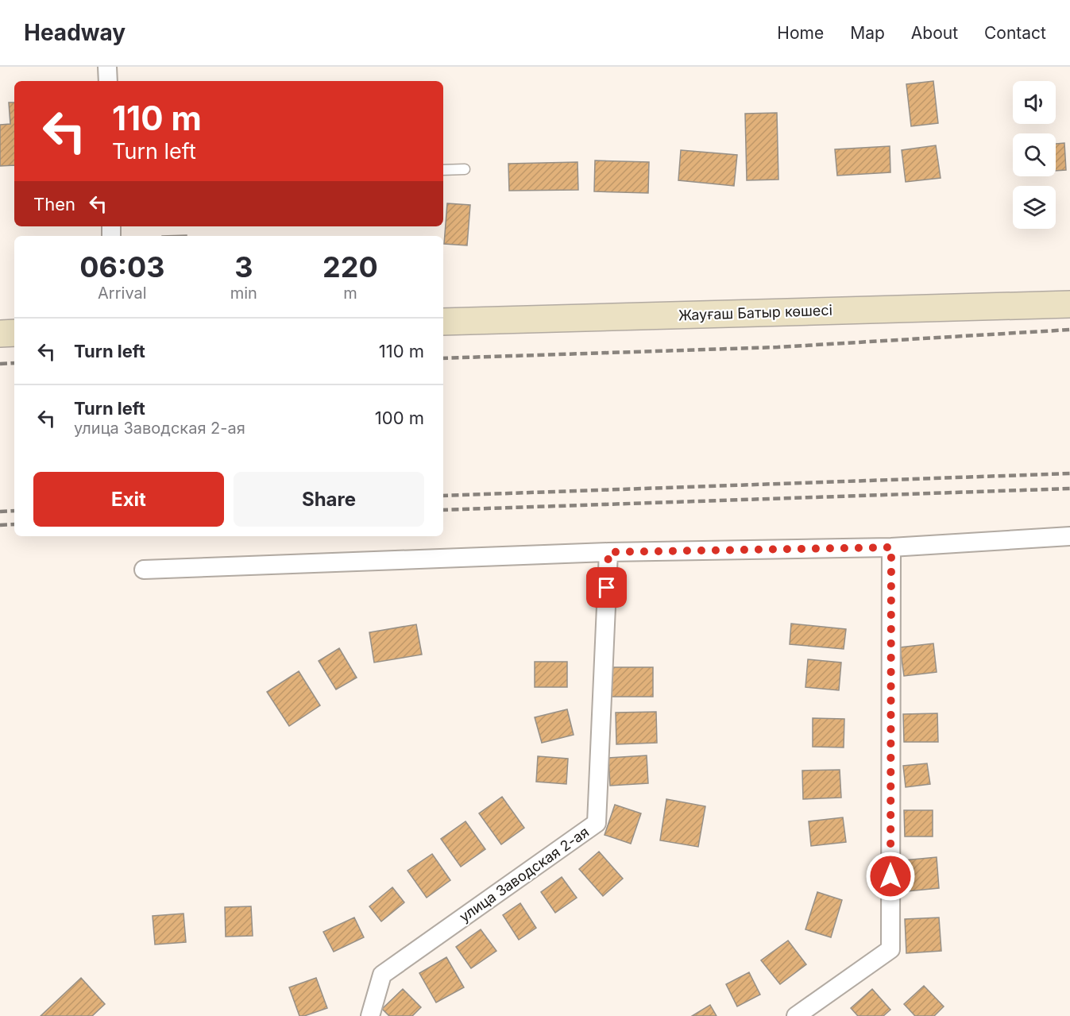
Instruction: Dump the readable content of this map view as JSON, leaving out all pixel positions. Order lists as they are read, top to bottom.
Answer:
{
  "streets": {
    "main road": ["Жауғаш Батыр көшесі"],
    "street": ["улица Заводская 2-ая"]
  },
  "page": {
    "header": "Headway",
    "nav": [
      "Home",
      "Map",
      "About",
      "Contact"
    ],
    "turn": ["110 m", "Turn left"],
    "then": "Then",
    "eta": [
      "06:03",
      "Arrival",
      "3",
      "min",
      "220",
      "m"
    ],
    "list": [
      {
        "name": "Turn left",
        "value": "110 m"
      },
      {
        "name": "Turn left",
        "note": "улица Заводская 2-ая",
        "value": "100 m"
      }
    ],
    "buttons": ["Exit", "Share"]
  }
}
